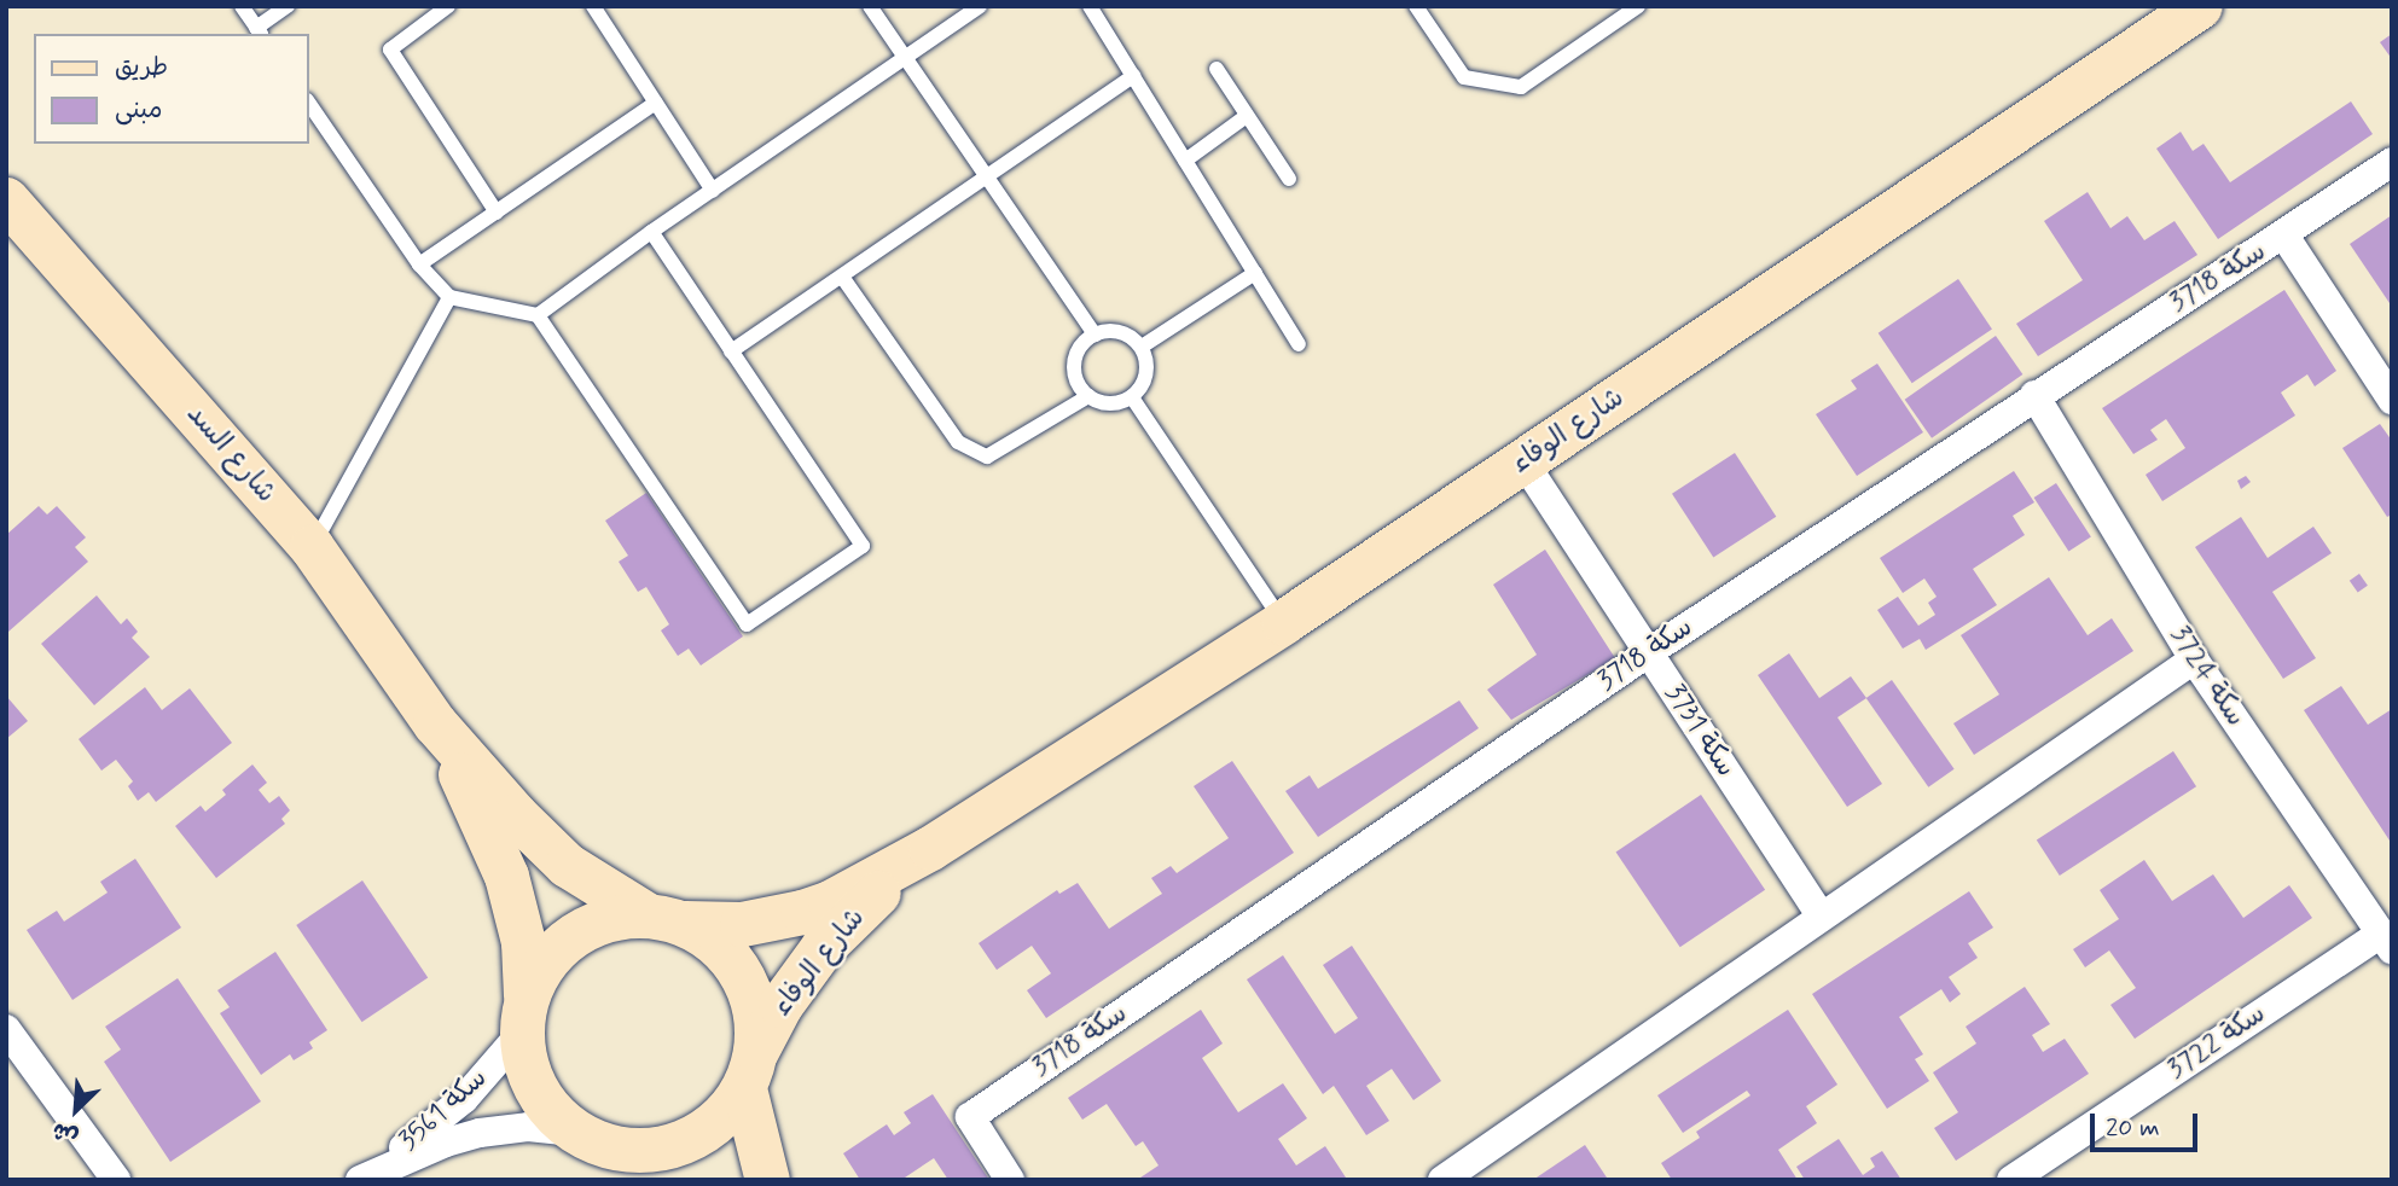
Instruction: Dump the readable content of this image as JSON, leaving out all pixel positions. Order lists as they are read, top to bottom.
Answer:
{
  "streets": {
    "street": [
      "سكة 3718",
      "شارع الوفاء",
      "شارع السد",
      "سكة 3724",
      "سكة 3731",
      "سكة 3722",
      "سكة 3561"
    ]
  },
  "crossings": [
    ["سكة 3718", "سكة 3724"],
    ["سكة 3718", "سكة 3731"],
    ["شارع الوفاء", "شارع السد"],
    ["شارع الوفاء", "سكة 3731"],
    ["شارع الوفاء", "سكة 3561"],
    ["شارع السد", "سكة 3561"],
    ["سكة 3724", "سكة 3722"]
  ],
  "legend": ["طريق", "مبنى"],
  "scale_bar": "20 m",
  "north": "bottom left"
}
